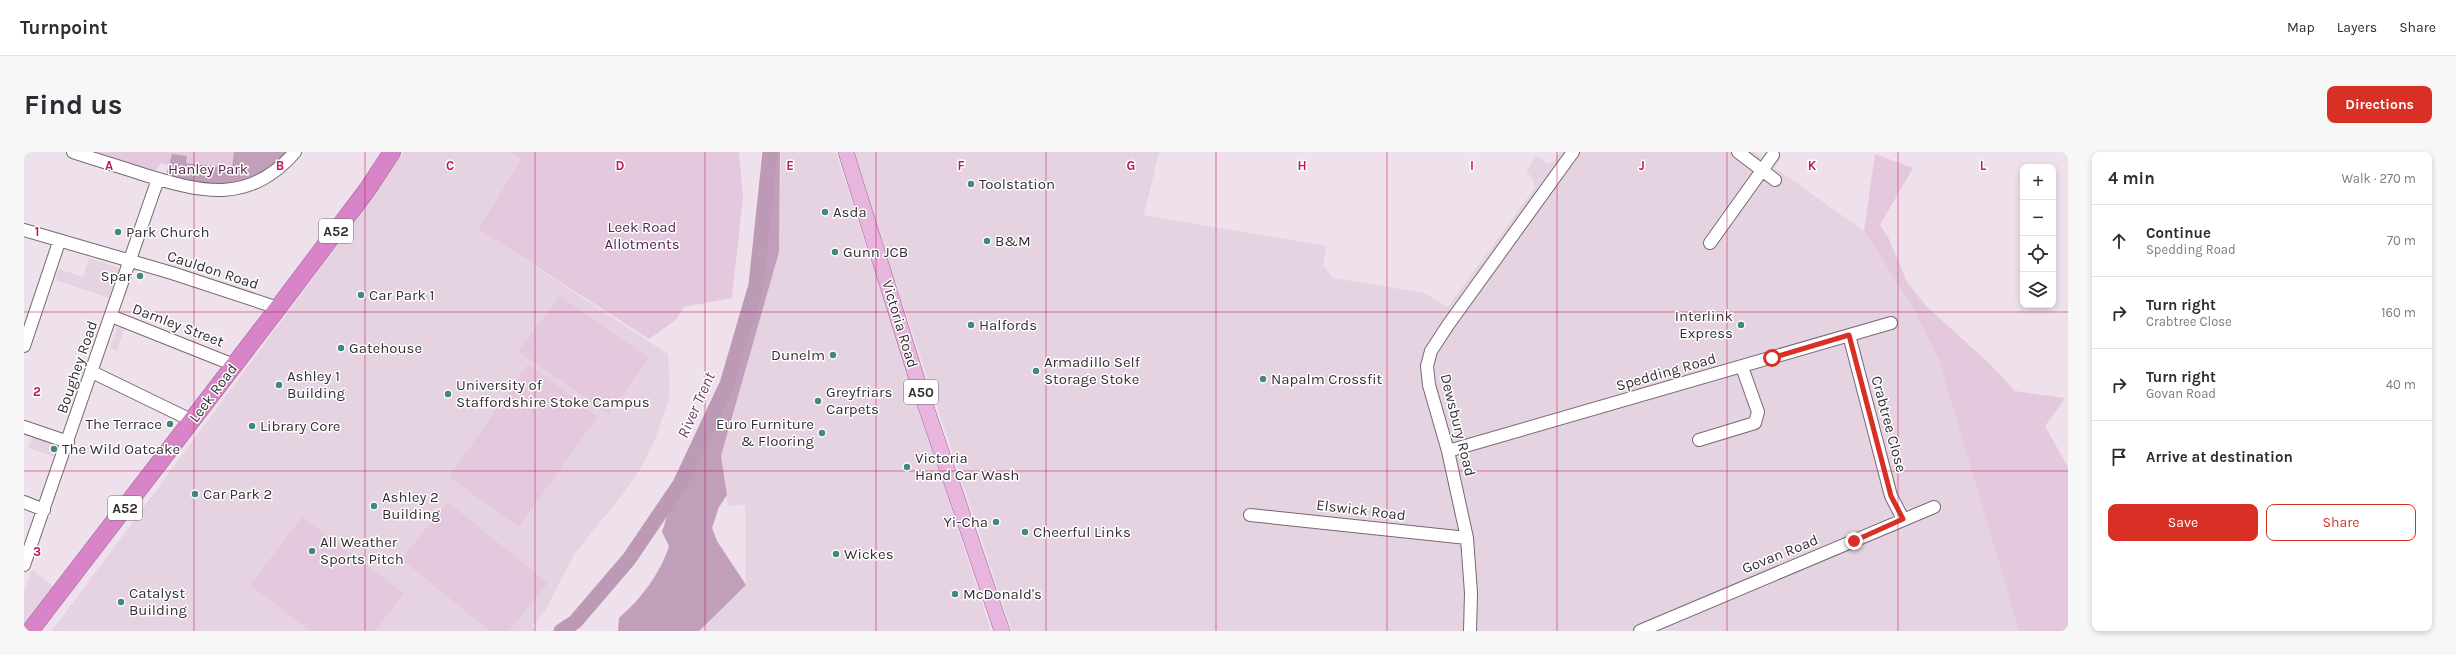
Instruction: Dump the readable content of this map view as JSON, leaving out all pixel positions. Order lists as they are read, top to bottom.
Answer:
{
  "streets": {
    "highway": ["A52", "Leek Road"],
    "main road": ["Victoria Road", "A50"],
    "street": [
      "Cauldon Road",
      "Darnley Street",
      "Boughey Road",
      "Spedding Road",
      "Crabtree Close",
      "Dewsbury Road",
      "Elswick Road",
      "Govan Road"
    ]
  },
  "crossings": [
    ["Cauldon Road", "Boughey Road"],
    ["Cauldon Road", "Leek Road"],
    ["Darnley Street", "Boughey Road"],
    ["Darnley Street", "Leek Road"],
    ["Spedding Road", "Crabtree Close"],
    ["Spedding Road", "Dewsbury Road"],
    ["Crabtree Close", "Govan Road"],
    ["Dewsbury Road", "Elswick Road"]
  ],
  "water": ["River Trent"],
  "parks": ["Hanley Park", "Leek Road Allotments"],
  "places": [
    "Toolstation",
    "Asda",
    "Park Church",
    "B&M",
    "Gunn JCB",
    "Spar",
    "Car Park 1",
    "Halfords",
    "Interlink Express",
    "Gatehouse",
    "Dunelm",
    "Armadillo Self Storage Stoke",
    "Napalm Crossfit",
    "Ashley 1 Building",
    "University of Staffordshire Stoke Campus",
    "Greyfriars Carpets",
    "The Terrace",
    "Library Core",
    "Euro Furniture & Flooring",
    "The Wild Oatcake",
    "Victoria Hand Car Wash",
    "Car Park 2",
    "Ashley 2 Building",
    "Yi-Cha",
    "Cheerful Links",
    "All Weather Sports Pitch",
    "Wickes",
    "McDonald's",
    "Catalyst Building"
  ],
  "page": {
    "header": "Turnpoint",
    "nav": ["Map", "Layers", "Share"],
    "buttons": [
      "Directions",
      ["Save", "Share"]
    ],
    "title": "Find us",
    "heading": ["4 min", "Walk · 270 m"],
    "map_buttons": ["+", "−"],
    "list": [
      ["Continue", "Spedding Road", "70 m"],
      ["Turn right", "Crabtree Close", "160 m"],
      ["Turn right", "Govan Road", "40 m"],
      "Arrive at destination"
    ]
  },
  "grid": {
    "columns": [
      "A",
      "B",
      "C",
      "D",
      "E",
      "F",
      "G",
      "H",
      "I",
      "J",
      "K",
      "L"
    ],
    "rows": ["1", "2", "3"]
  }
}
